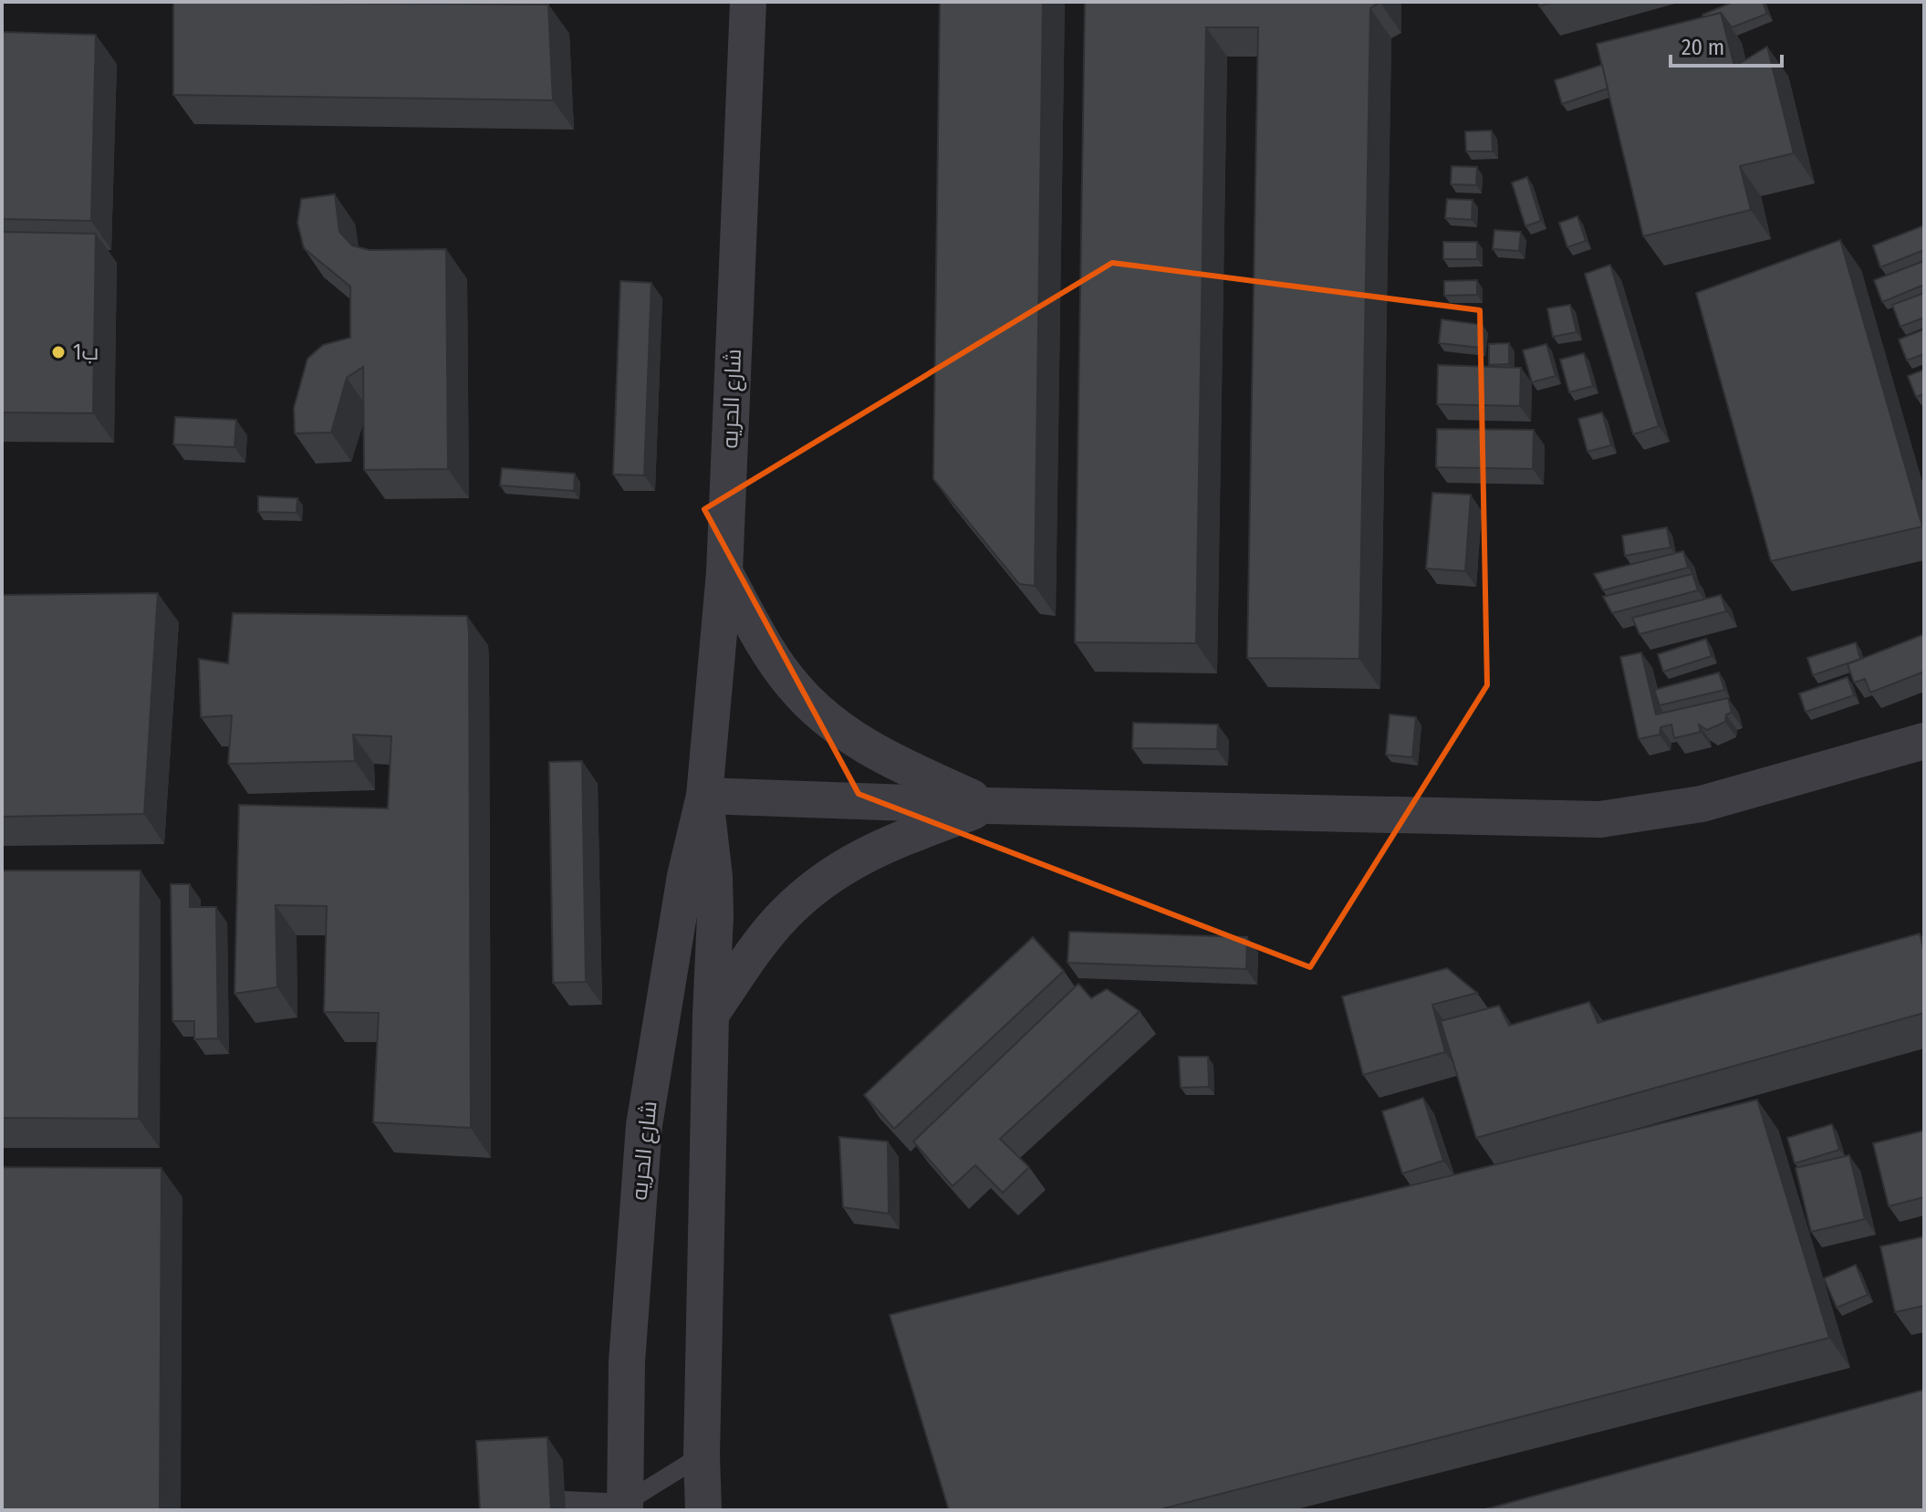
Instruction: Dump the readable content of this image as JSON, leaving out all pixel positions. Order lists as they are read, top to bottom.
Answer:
{
  "streets": {
    "street": ["شارع الحريه"]
  },
  "places": ["ب1"],
  "scale_bar": "20 m"
}
